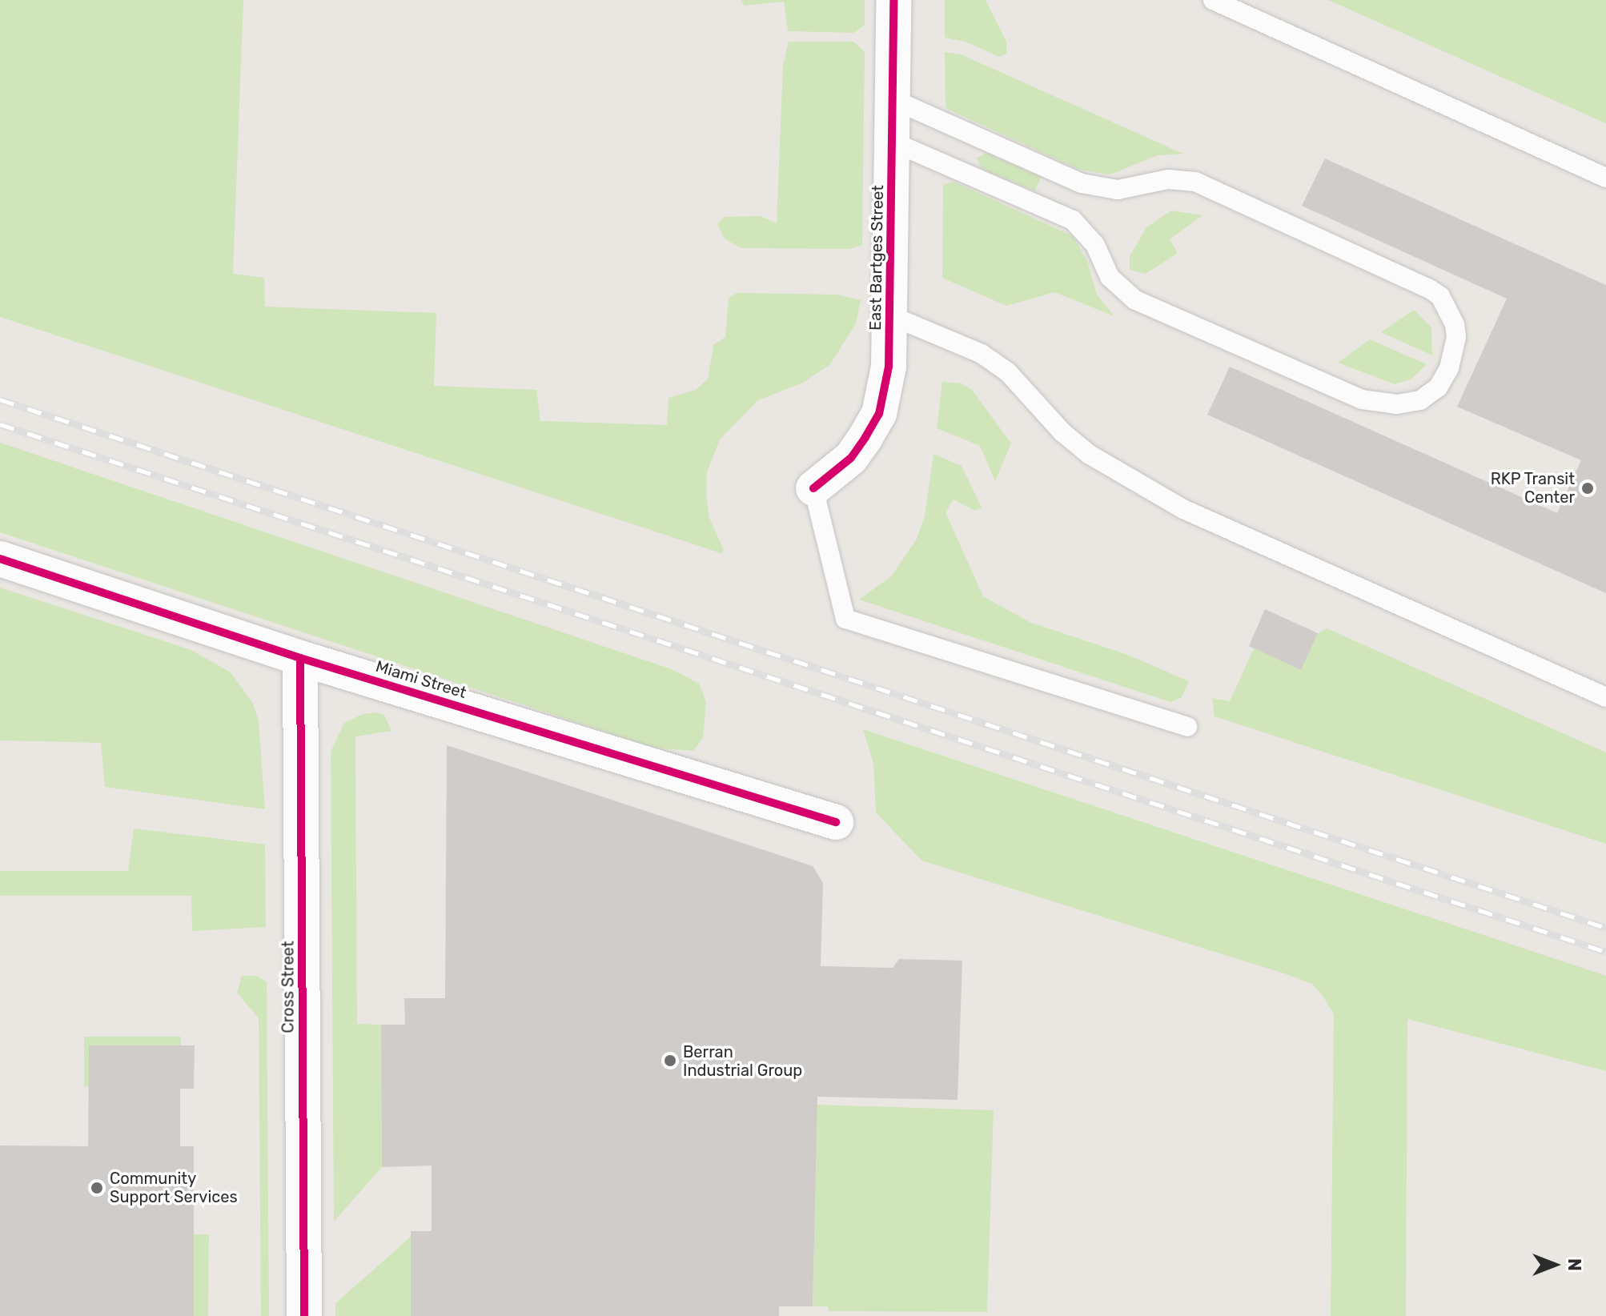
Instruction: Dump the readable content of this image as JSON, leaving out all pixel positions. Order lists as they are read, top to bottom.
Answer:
{
  "streets": {
    "street": ["East Bartges Street", "Miami Street", "Cross Street"]
  },
  "crossings": [
    ["Miami Street", "Cross Street"]
  ],
  "places": ["RKP Transit Center", "Berran Industrial Group", "Community Support Services"],
  "north": "right"
}
